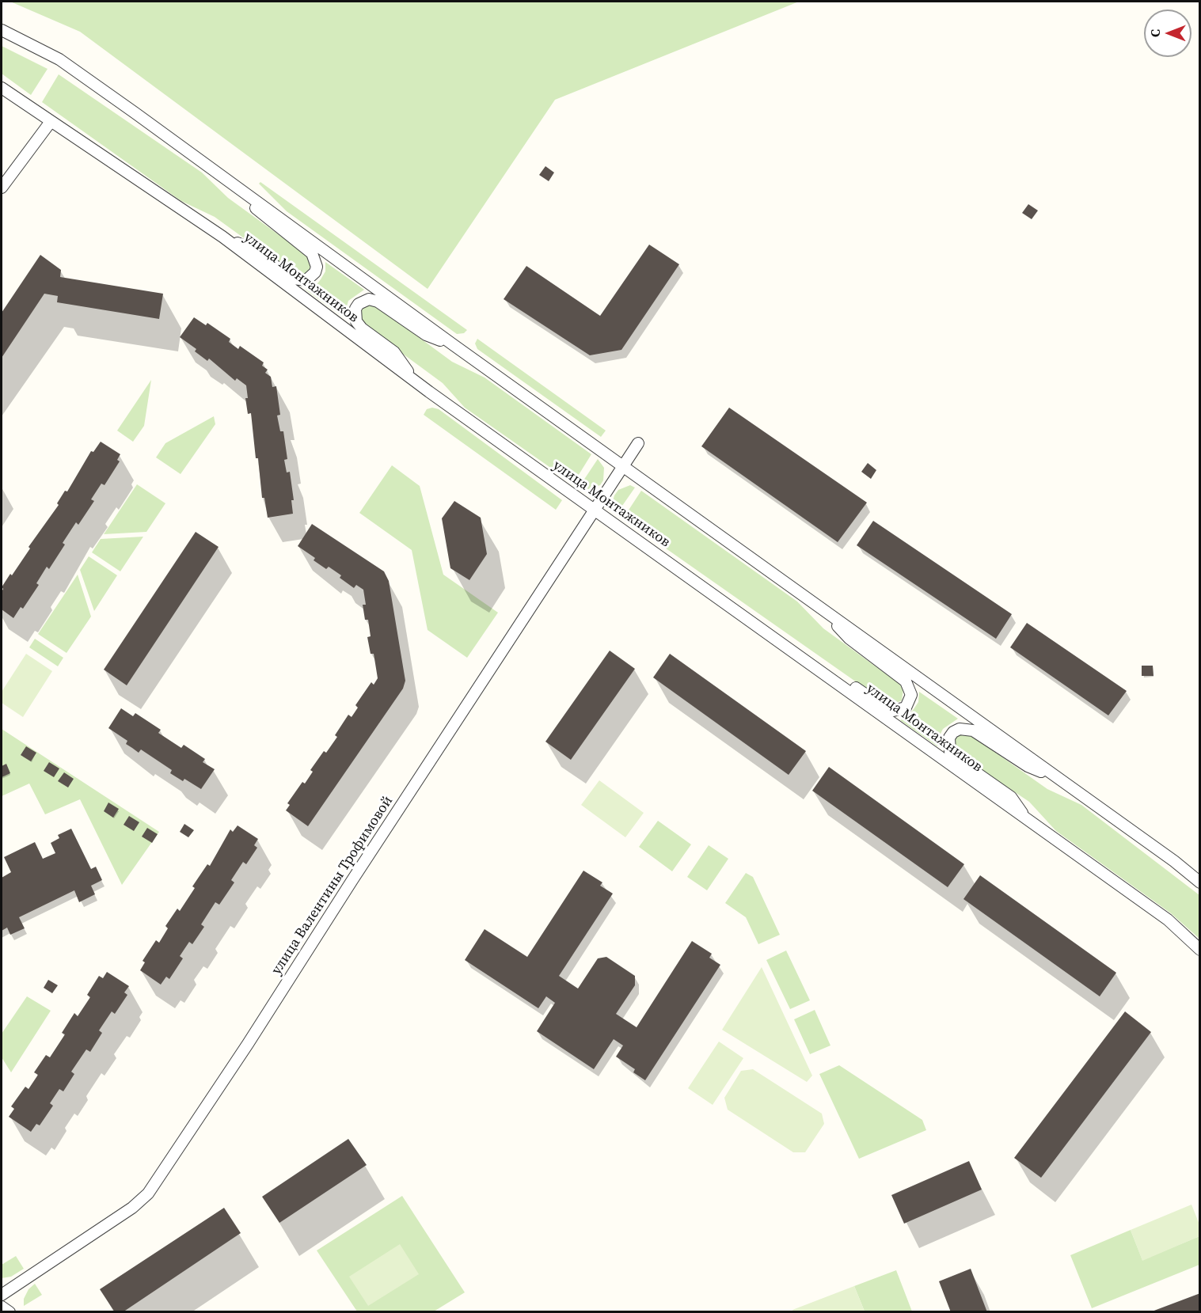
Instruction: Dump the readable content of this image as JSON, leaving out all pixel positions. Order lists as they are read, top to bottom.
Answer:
{
  "streets": {
    "street": ["улица Монтажников", "улица Валентины Трофимовой"]
  },
  "crossings": [
    ["улица Монтажников", "улица Валентины Трофимовой"]
  ],
  "north": "left"
}
